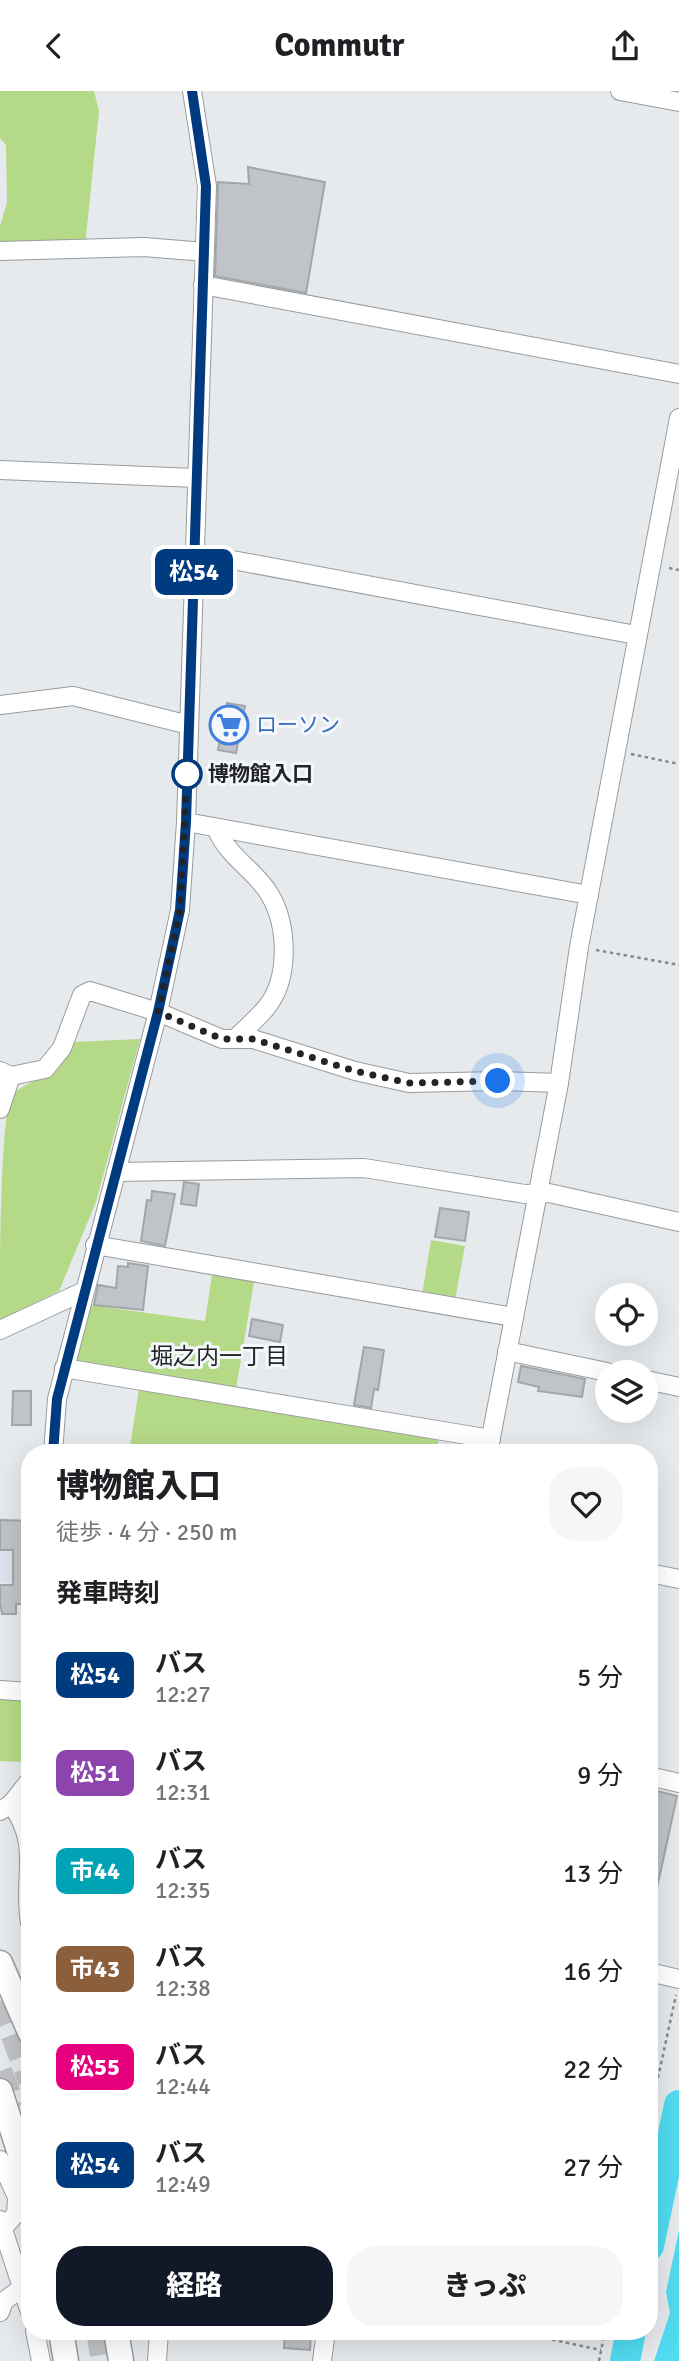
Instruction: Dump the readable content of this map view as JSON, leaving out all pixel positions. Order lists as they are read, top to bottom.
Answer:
{
  "districts": ["堀之内一丁目"],
  "places": {
    "supermarket": ["ローソン"],
    "other": ["博物館入口"]
  },
  "lines": ["bus line 松54"],
  "page": {
    "header": "Commutr",
    "on_map": "松54",
    "heading": [
      ["博物館入口", "徒歩 · 4 分 · 250 m"],
      "発車時刻"
    ],
    "list": [
      {
        "mark": "松54",
        "name": "バス",
        "note": "12:27",
        "value": "5 分"
      },
      {
        "mark": "松51",
        "name": "バス",
        "note": "12:31",
        "value": "9 分"
      },
      {
        "mark": "市44",
        "name": "バス",
        "note": "12:35",
        "value": "13 分"
      },
      {
        "mark": "市43",
        "name": "バス",
        "note": "12:38",
        "value": "16 分"
      },
      {
        "mark": "松55",
        "name": "バス",
        "note": "12:44",
        "value": "22 分"
      },
      {
        "mark": "松54",
        "name": "バス",
        "note": "12:49",
        "value": "27 分"
      }
    ],
    "buttons": ["経路", "きっぷ"]
  }
}
